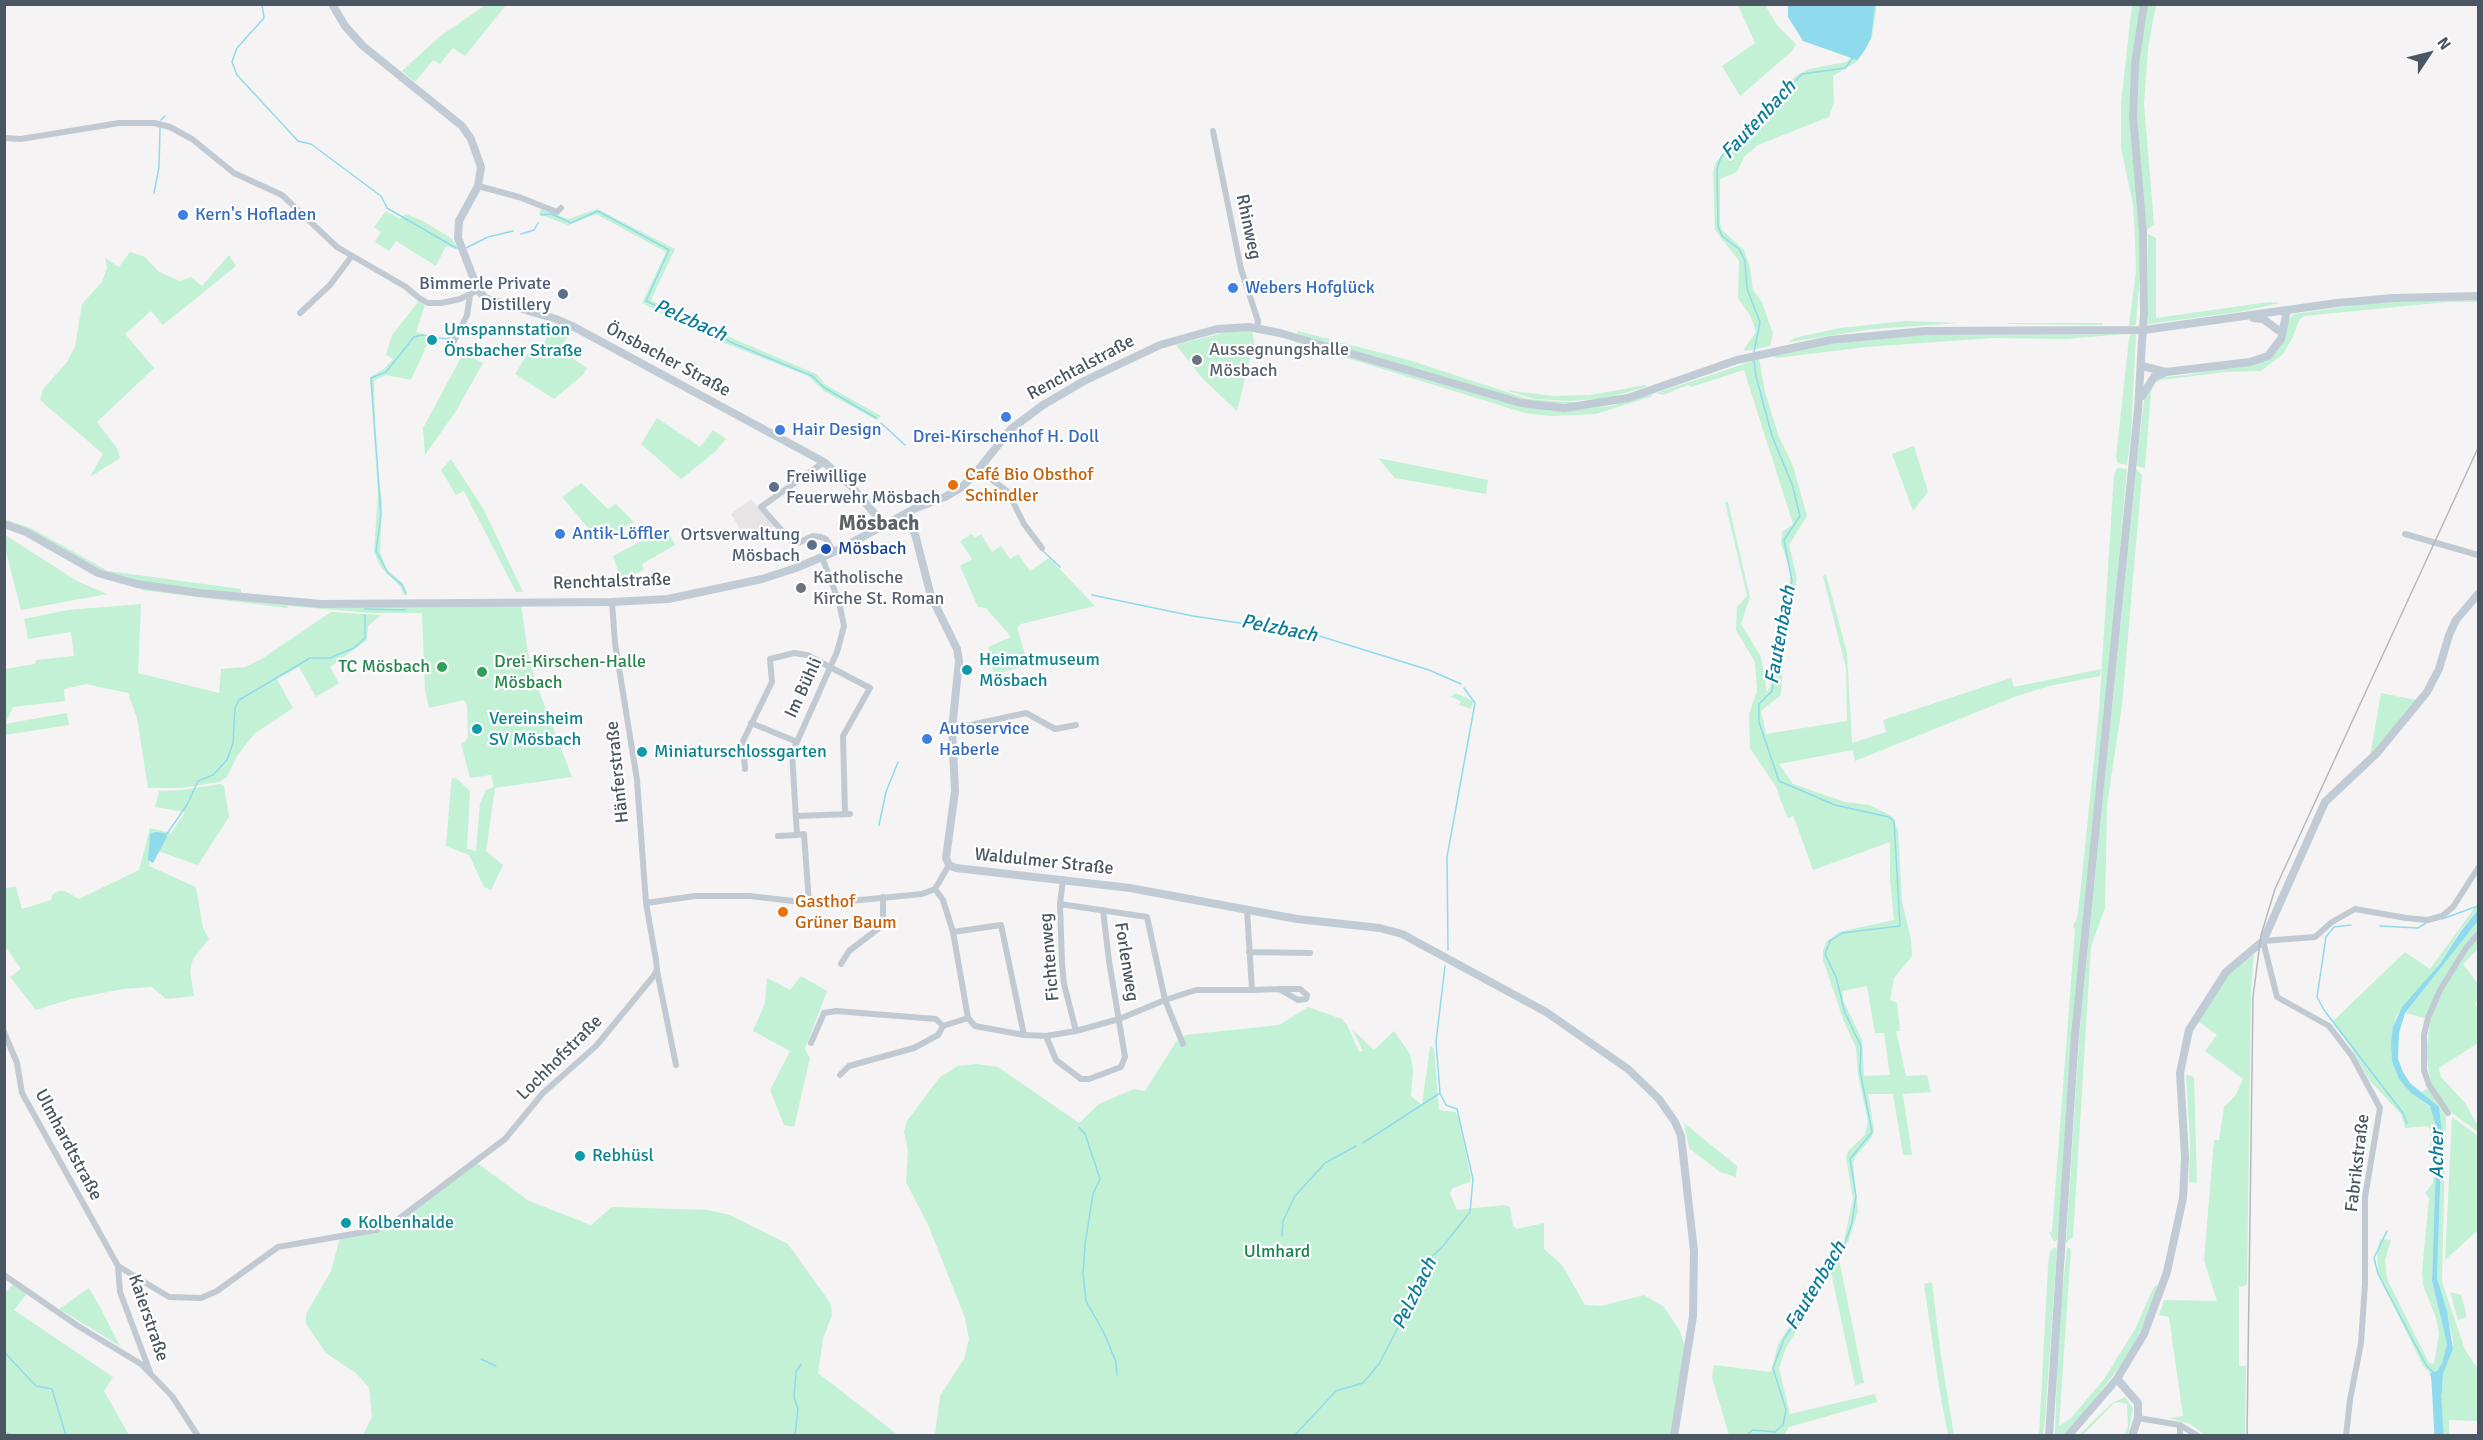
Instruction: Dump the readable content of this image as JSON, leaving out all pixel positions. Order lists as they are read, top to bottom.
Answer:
{
  "streets": {
    "main road": ["Önsbacher Straße", "Renchtalstraße", "Waldulmer Straße"],
    "street": [
      "Rhinweg",
      "Im Bühli",
      "Hänferstraße",
      "Fichtenweg",
      "Forlenweg",
      "Lochhofstraße",
      "Ulmhardtstraße",
      "Fabrikstraße",
      "Kaierstraße"
    ]
  },
  "crossings": [
    ["Rhinweg", "Renchtalstraße"],
    ["Önsbacher Straße", "Renchtalstraße"],
    ["Renchtalstraße", "Im Bühli"],
    ["Renchtalstraße", "Hänferstraße"],
    ["Renchtalstraße", "Waldulmer Straße"],
    ["Waldulmer Straße", "Fichtenweg"],
    ["Lochhofstraße", "Ulmhardtstraße"],
    ["Lochhofstraße", "Kaierstraße"],
    ["Ulmhardtstraße", "Kaierstraße"]
  ],
  "districts": ["Mösbach"],
  "water": ["Fautenbach", "Pelzbach", "Acher"],
  "parks": ["Ulmhard"],
  "places": [
    "Kern's Hofladen",
    "Webers Hofglück",
    "Bimmerle Private Distillery",
    "Umspannstation Önsbacher Straße",
    "Aussegnungshalle Mösbach",
    "Drei-Kirschenhof H. Doll",
    "Hair Design",
    "Café Bio Obsthof Schindler",
    "Freiwillige Feuerwehr Mösbach",
    "Antik-Löffler",
    "Ortsverwaltung Mösbach",
    "Mösbach",
    "Katholische Kirche St. Roman",
    "TC Mösbach",
    "Heimatmuseum Mösbach",
    "Drei-Kirschen-Halle Mösbach",
    "Vereinsheim SV Mösbach",
    "Autoservice Haberle",
    "Miniaturschlossgarten",
    "Gasthof Grüner Baum",
    "Rebhüsl",
    "Kolbenhalde"
  ],
  "north": "top right"
}
